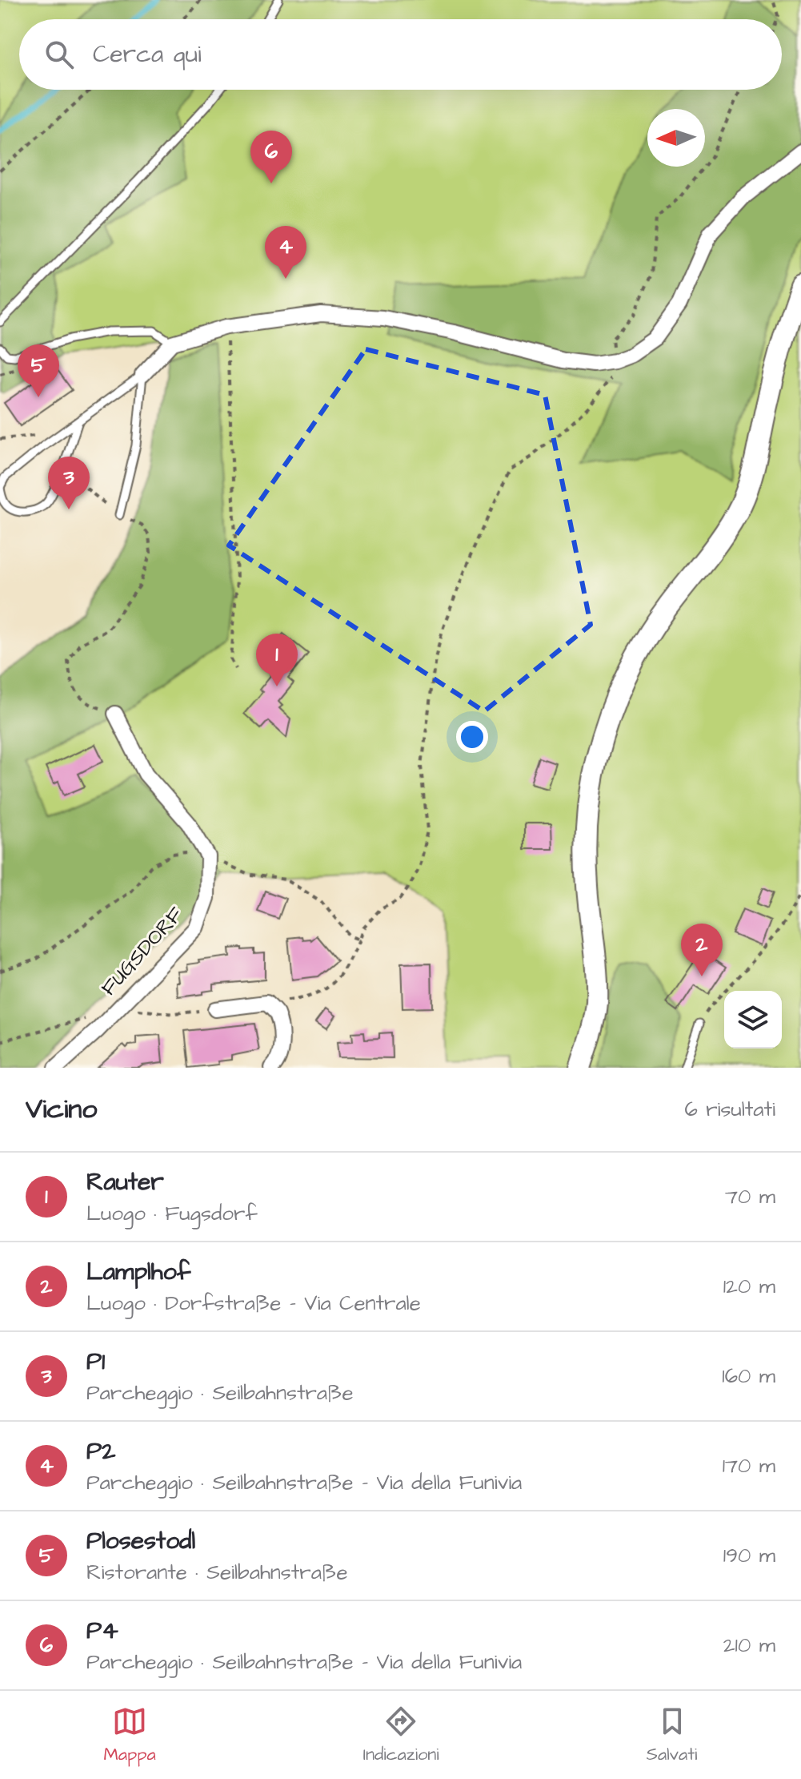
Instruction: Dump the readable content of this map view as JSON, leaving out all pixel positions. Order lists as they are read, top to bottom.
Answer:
{
  "streets": {
    "street": ["FUGSDORF"]
  },
  "north": "left",
  "page": {
    "search": "Cerca qui",
    "pins": [
      "6",
      "4",
      "5",
      "3",
      "1",
      "2"
    ],
    "heading": ["Vicino", "6 risultati"],
    "list": [
      {
        "mark": "1",
        "name": "Rauter",
        "note": "Luogo · Fugsdorf",
        "value": "70 m"
      },
      {
        "mark": "2",
        "name": "Lamplhof",
        "note": "Luogo · Dorfstraße - Via Centrale",
        "value": "120 m"
      },
      {
        "mark": "3",
        "name": "P1",
        "note": "Parcheggio · Seilbahnstraße",
        "value": "160 m"
      },
      {
        "mark": "4",
        "name": "P2",
        "note": "Parcheggio · Seilbahnstraße - Via della Funivia",
        "value": "170 m"
      },
      {
        "mark": "5",
        "name": "Plosestodl",
        "note": "Ristorante · Seilbahnstraße",
        "value": "190 m"
      },
      {
        "mark": "6",
        "name": "P4",
        "note": "Parcheggio · Seilbahnstraße - Via della Funivia",
        "value": "210 m"
      }
    ],
    "nav": ["Mappa", "Indicazioni", "Salvati"]
  }
}
